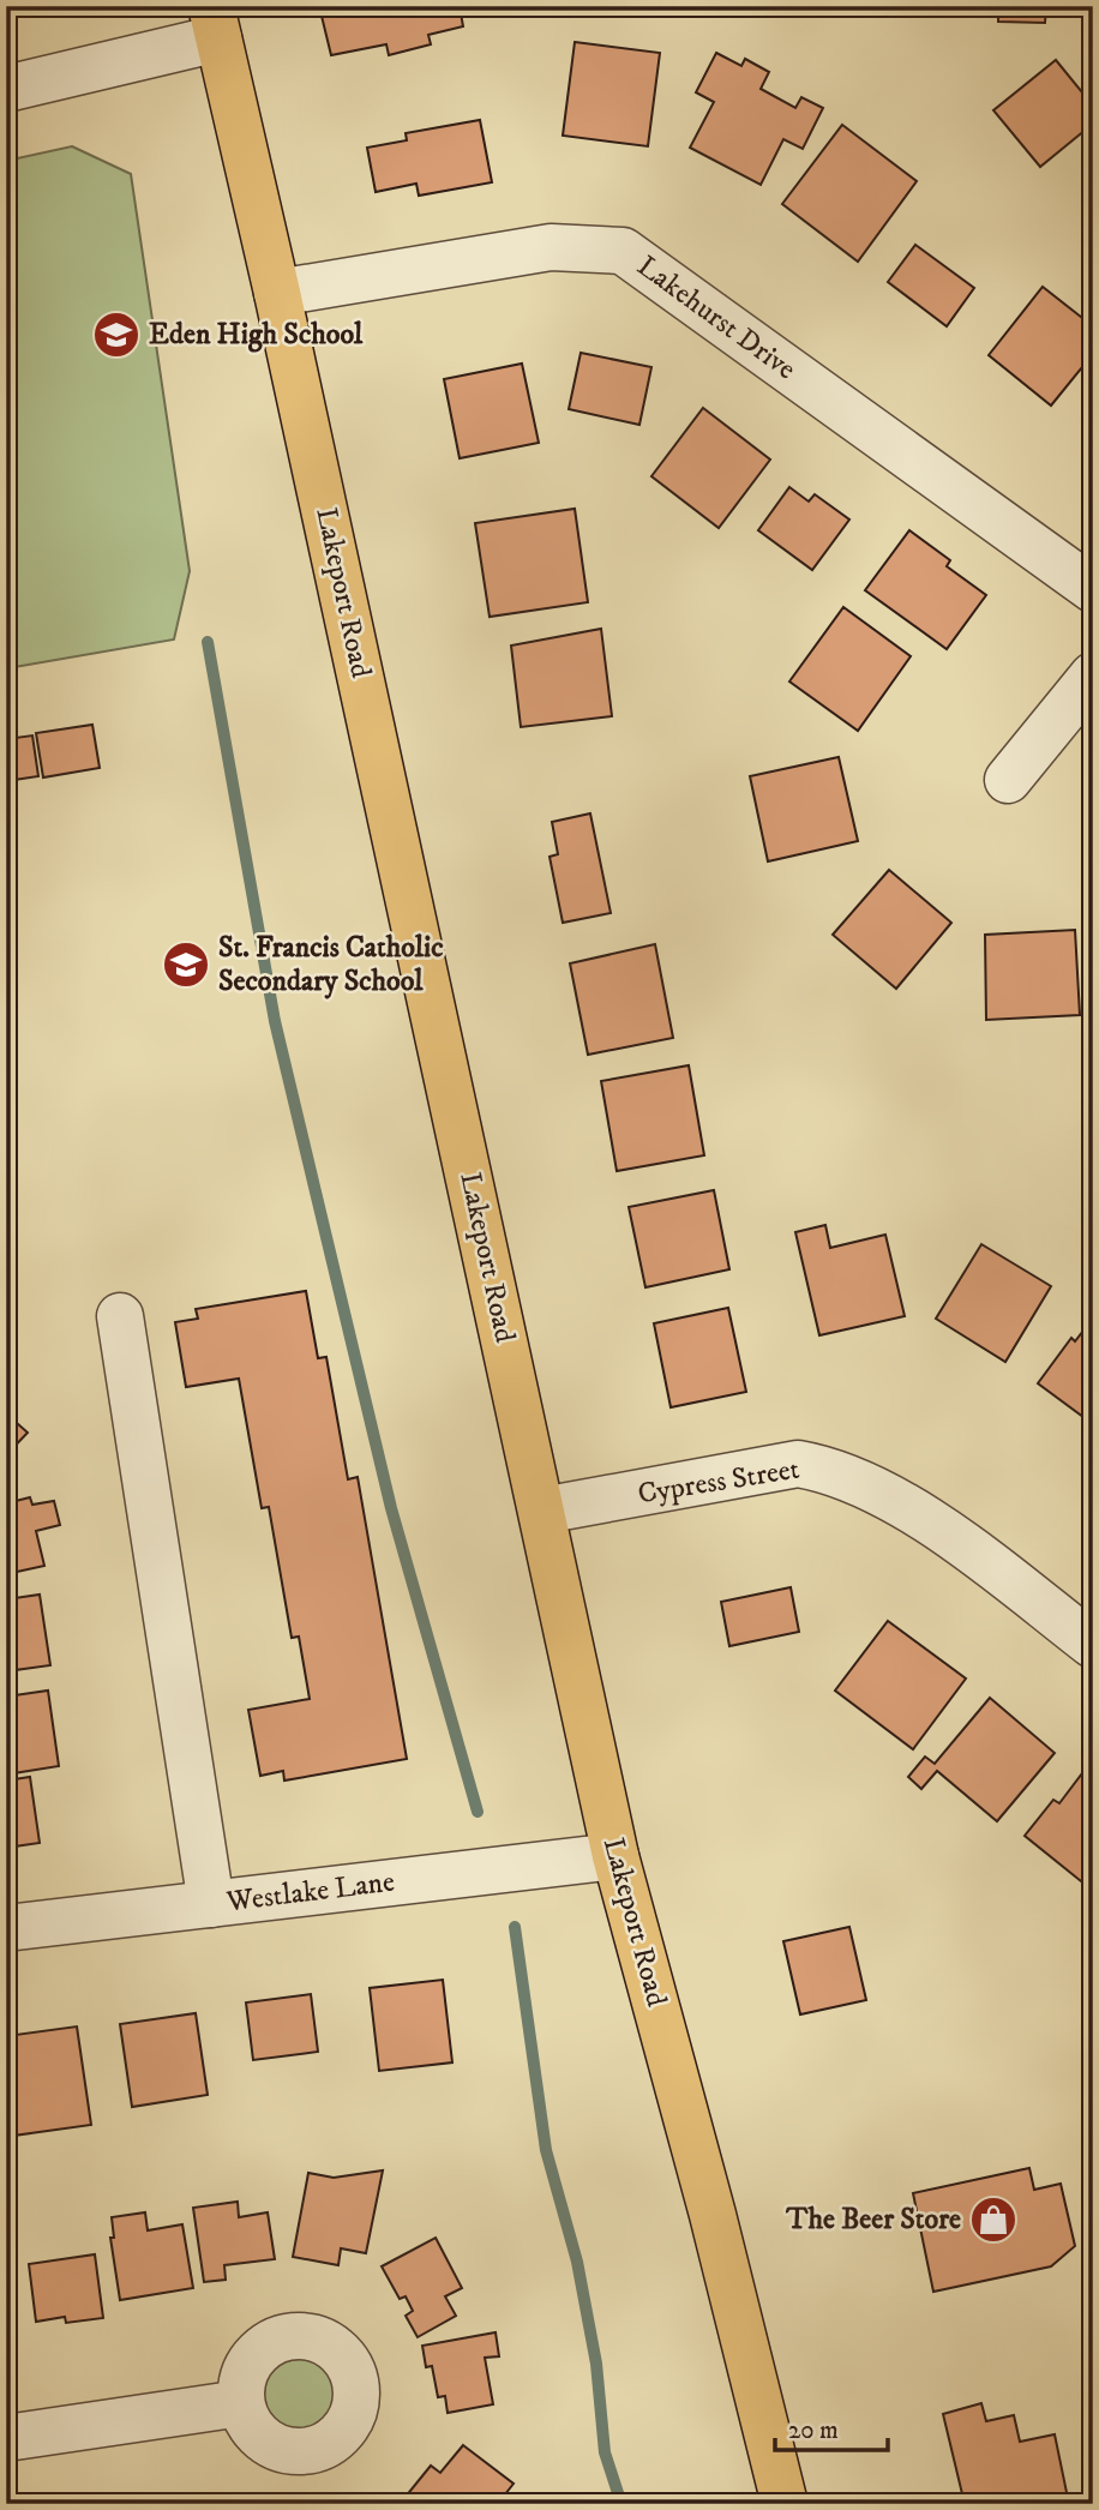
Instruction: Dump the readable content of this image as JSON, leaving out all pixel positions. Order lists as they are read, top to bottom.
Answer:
{
  "streets": {
    "main road": ["Lakeport Road"],
    "street": ["Lakehurst Drive", "Cypress Street", "Westlake Lane"]
  },
  "crossings": [
    ["Lakehurst Drive", "Lakeport Road"],
    ["Lakeport Road", "Cypress Street"],
    ["Lakeport Road", "Westlake Lane"]
  ],
  "places": {
    "school or university": ["Eden High School", "St. Francis Catholic Secondary School"],
    "shop": ["The Beer Store"]
  },
  "scale_bar": "20 m"
}
